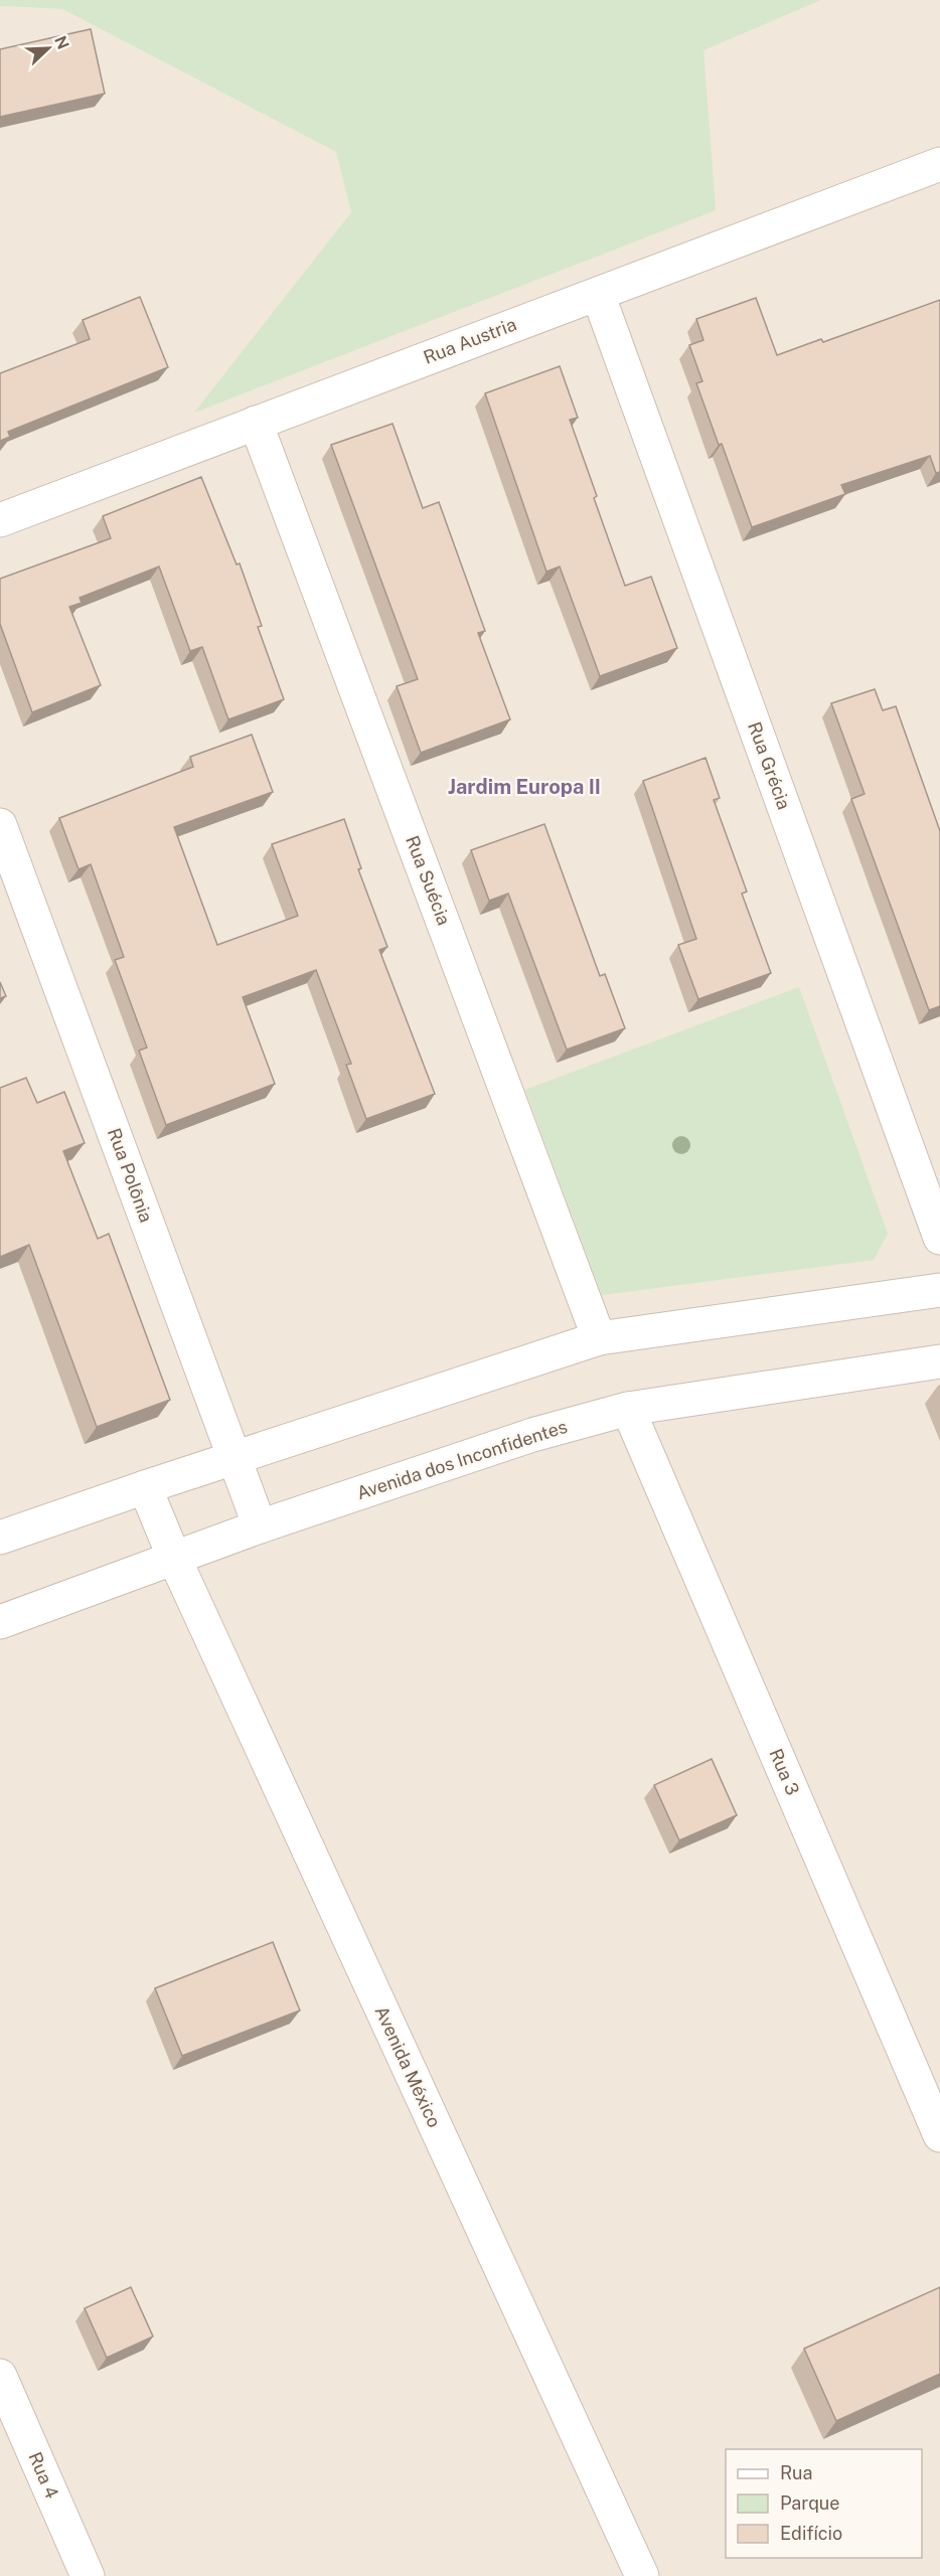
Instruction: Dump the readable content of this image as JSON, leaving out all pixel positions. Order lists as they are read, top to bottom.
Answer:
{
  "streets": {
    "street": [
      "Rua Austria",
      "Rua Grécia",
      "Rua Suécia",
      "Rua Polônia",
      "Avenida dos Inconfidentes",
      "Rua 3",
      "Avenida México",
      "Rua 4"
    ]
  },
  "crossings": [
    ["Rua Austria", "Rua Grécia"],
    ["Rua Austria", "Rua Suécia"],
    ["Rua Polônia", "Avenida dos Inconfidentes"],
    ["Avenida dos Inconfidentes", "Rua 3"],
    ["Avenida dos Inconfidentes", "Avenida México"]
  ],
  "districts": ["Jardim Europa II"],
  "legend": ["Rua", "Parque", "Edifício"],
  "north": "top right"
}
